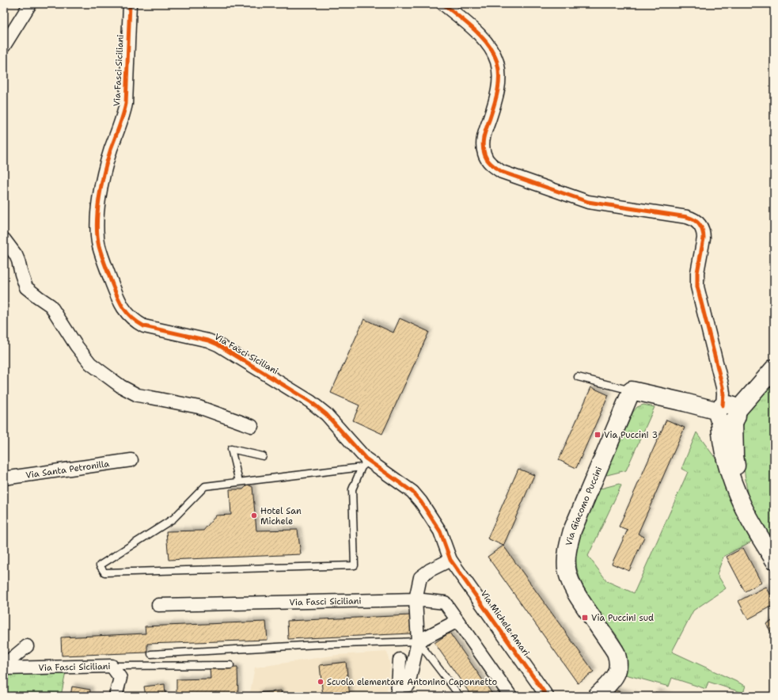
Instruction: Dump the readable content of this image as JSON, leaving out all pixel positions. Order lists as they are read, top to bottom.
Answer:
{
  "streets": {
    "main road": ["Via Giacomo Puccini"],
    "street": ["Via Fasci Siciliani", "Via Santa Petronilla", "Via Michele Amari"]
  },
  "crossings": [
    ["Via Fasci Siciliani", "Via Michele Amari"]
  ],
  "places": {
    "transit": ["Via Puccini 3", "Via Puccini sud"],
    "other": ["Hotel San Michele", "Scuola elementare Antonino Caponnetto"]
  }
}
